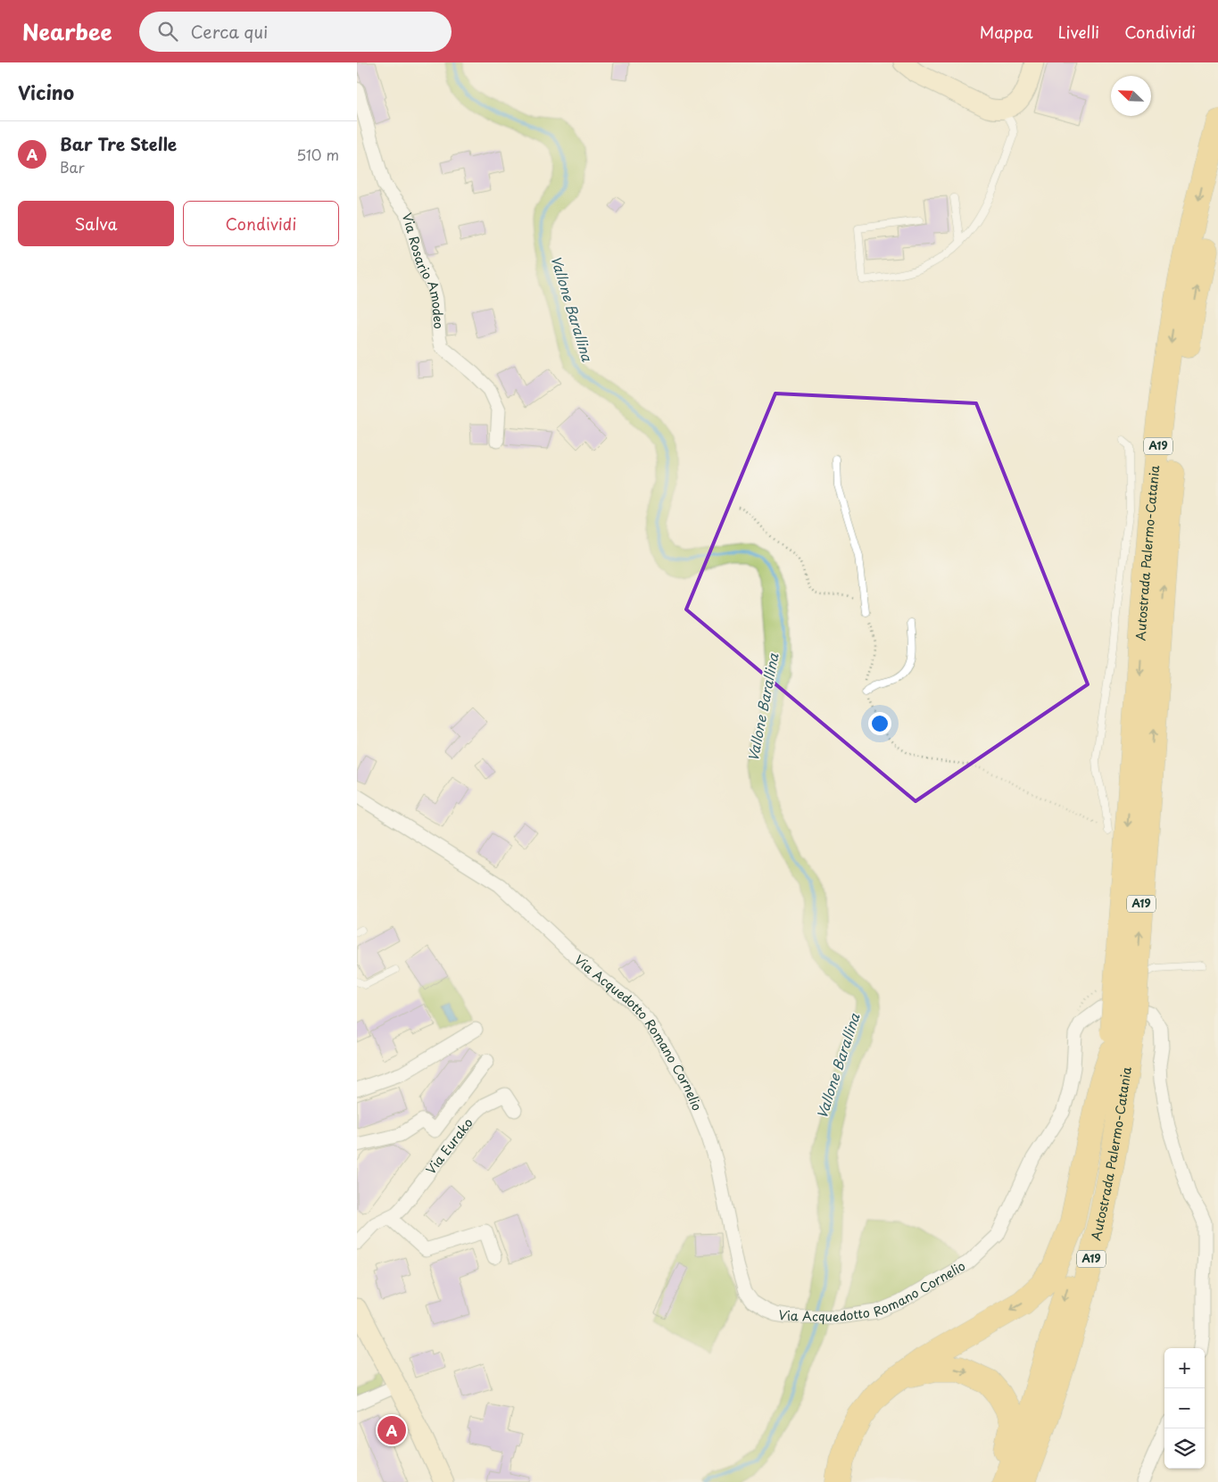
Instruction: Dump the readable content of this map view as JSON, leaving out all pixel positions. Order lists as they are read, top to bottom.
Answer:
{
  "streets": {
    "highway": ["A19", "Autostrada Palermo-Catania"],
    "street": ["Via Rosario Amodeo", "Via Acquedotto Romano Cornelio", "Via Eurako"]
  },
  "crossings": [
    ["A19", "Autostrada Palermo-Catania"]
  ],
  "water": ["Vallone Barallina"],
  "north": "top left",
  "page": {
    "header": "Nearbee",
    "search": "Cerca qui",
    "nav": ["Mappa", "Livelli", "Condividi"],
    "heading": "Vicino",
    "list": [
      {
        "mark": "A",
        "name": "Bar Tre Stelle",
        "note": "Bar",
        "value": "510 m"
      }
    ],
    "buttons": ["Salva", "Condividi"],
    "map_buttons": ["+", "−"],
    "pins": "A"
  }
}
